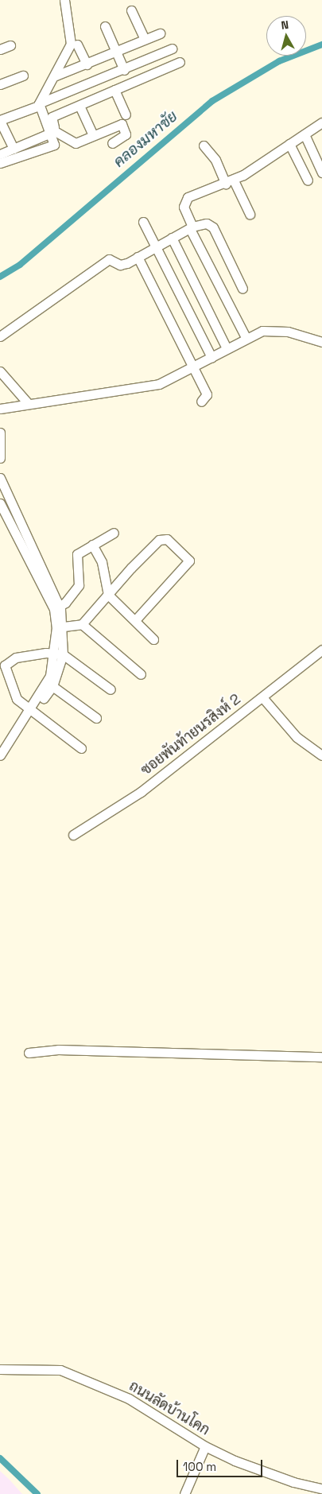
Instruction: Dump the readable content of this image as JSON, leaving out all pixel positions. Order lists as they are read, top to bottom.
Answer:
{
  "streets": {
    "street": ["ซอยพันท้ายนรสิงห์ 2", "ถนนลัดบ้านโคก"]
  },
  "water": ["คลองมหาชัย"],
  "scale_bar": "100 m",
  "north": "top"
}
